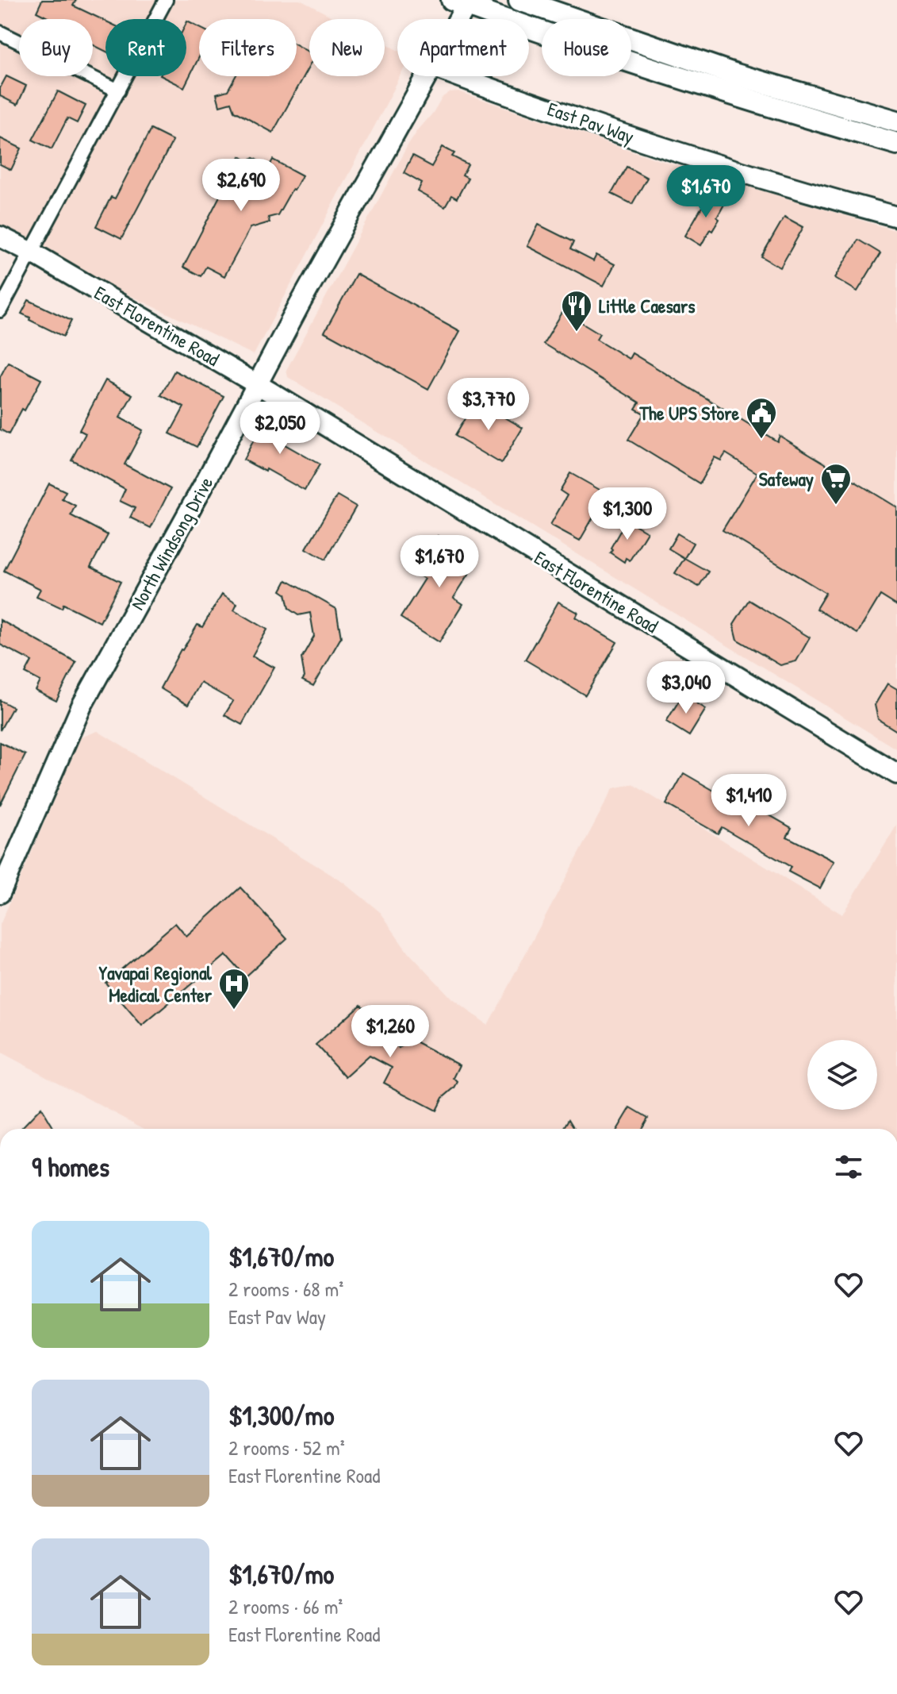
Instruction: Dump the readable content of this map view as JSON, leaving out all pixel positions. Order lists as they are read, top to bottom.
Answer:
{
  "streets": {
    "street": ["East Pav Way", "East Florentine Road", "North Windsong Drive"]
  },
  "crossings": [
    ["East Florentine Road", "North Windsong Drive"]
  ],
  "places": {
    "restaurant": ["Little Caesars"],
    "public building": ["The UPS Store"],
    "supermarket": ["Safeway"],
    "hospital": ["Yavapai Regional Medical Center"]
  },
  "page": {
    "chip": [
      "Buy",
      "Rent",
      "Filters",
      "New",
      "Apartment",
      "House"
    ],
    "price": [
      "$2,690",
      "$1,670",
      "$3,770",
      "$2,050",
      "$1,300",
      "$1,670",
      "$3,040",
      "$1,410",
      "$1,260"
    ],
    "heading": "9 homes",
    "list": [
      {
        "name": "$1,670/mo",
        "note": "2 rooms · 68 m² · East Pav Way"
      },
      {
        "name": "$1,300/mo",
        "note": "2 rooms · 52 m² · East Florentine Road"
      },
      {
        "name": "$1,670/mo",
        "note": "2 rooms · 66 m² · East Florentine Road"
      }
    ]
  }
}
